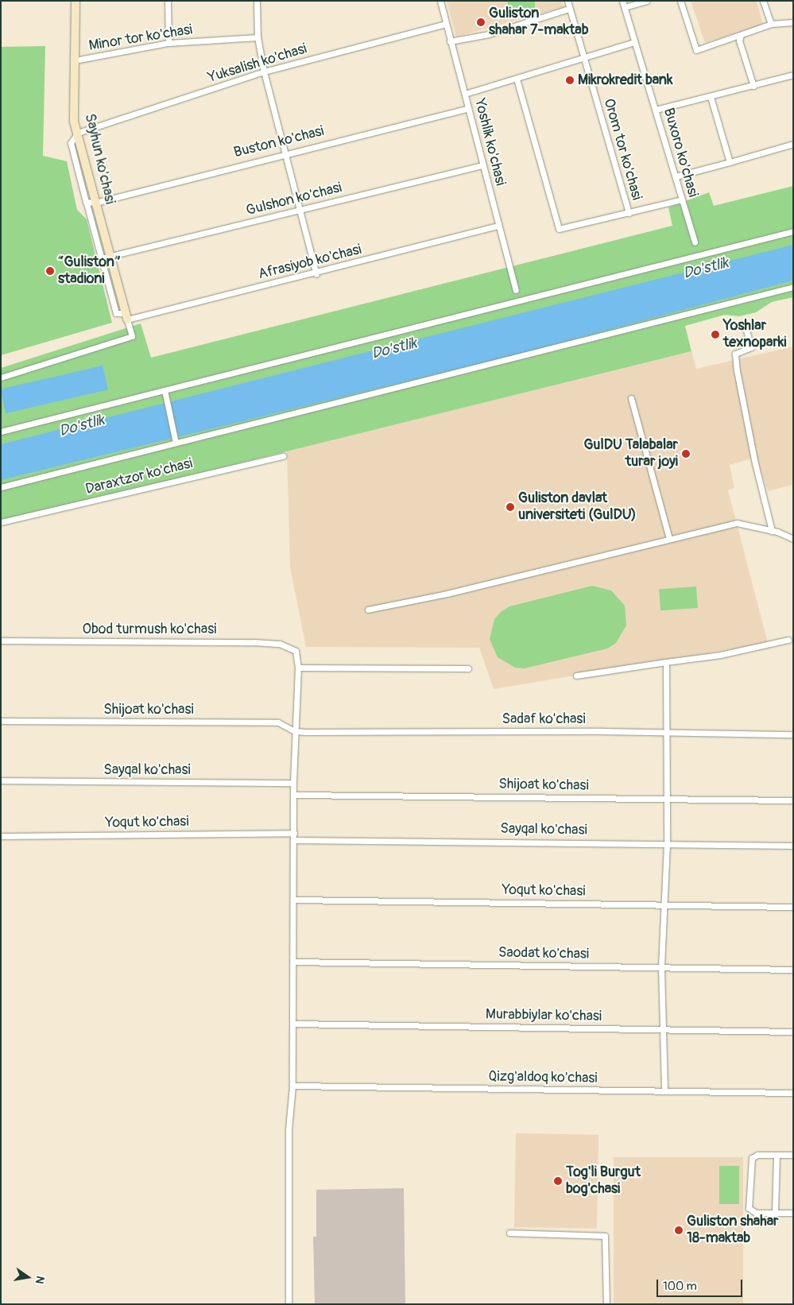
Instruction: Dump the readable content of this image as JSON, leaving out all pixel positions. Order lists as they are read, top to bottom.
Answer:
{
  "streets": {
    "street": [
      "Minor tor ko'chasi",
      "Yuksalish ko'chasi",
      "Buston ko'chasi",
      "Yoshlik ko'chasi",
      "Orom tor ko'chasi",
      "Buxoro ko'chasi",
      "Sayhun ko'chasi",
      "Gulshon ko'chasi",
      "Afrasiyob ko'chasi",
      "Daraxtzor ko'chasi",
      "Obod turmush ko'chasi",
      "Shijoat ko'chasi",
      "Sadaf ko'chasi",
      "Sayqal ko'chasi",
      "Yoqut ko'chasi",
      "Saodat ko'chasi",
      "Murabbiylar ko'chasi",
      "Qizg'aldoq ko'chasi"
    ]
  },
  "crossings": [
    ["Minor tor ko'chasi", "Sayhun ko'chasi"],
    ["Yuksalish ko'chasi", "Yoshlik ko'chasi"],
    ["Yuksalish ko'chasi", "Sayhun ko'chasi"],
    ["Buston ko'chasi", "Yoshlik ko'chasi"],
    ["Buston ko'chasi", "Sayhun ko'chasi"],
    ["Yoshlik ko'chasi", "Gulshon ko'chasi"],
    ["Yoshlik ko'chasi", "Afrasiyob ko'chasi"],
    ["Sayhun ko'chasi", "Gulshon ko'chasi"],
    ["Sayhun ko'chasi", "Afrasiyob ko'chasi"],
    ["Shijoat ko'chasi", "Sadaf ko'chasi"]
  ],
  "water": ["Do'stlik"],
  "places": [
    "Guliston shahar 7-maktab",
    "Mikrokredit bank",
    "“Guliston” stadioni",
    "Yoshlar texnoparki",
    "GulDU Talabalar turar joyi",
    "Guliston davlat universiteti (GulDU)",
    "Tog'li Burgut bog'chasi",
    "Guliston shahar 18-maktab"
  ],
  "scale_bar": "100 m",
  "north": "right"
}
